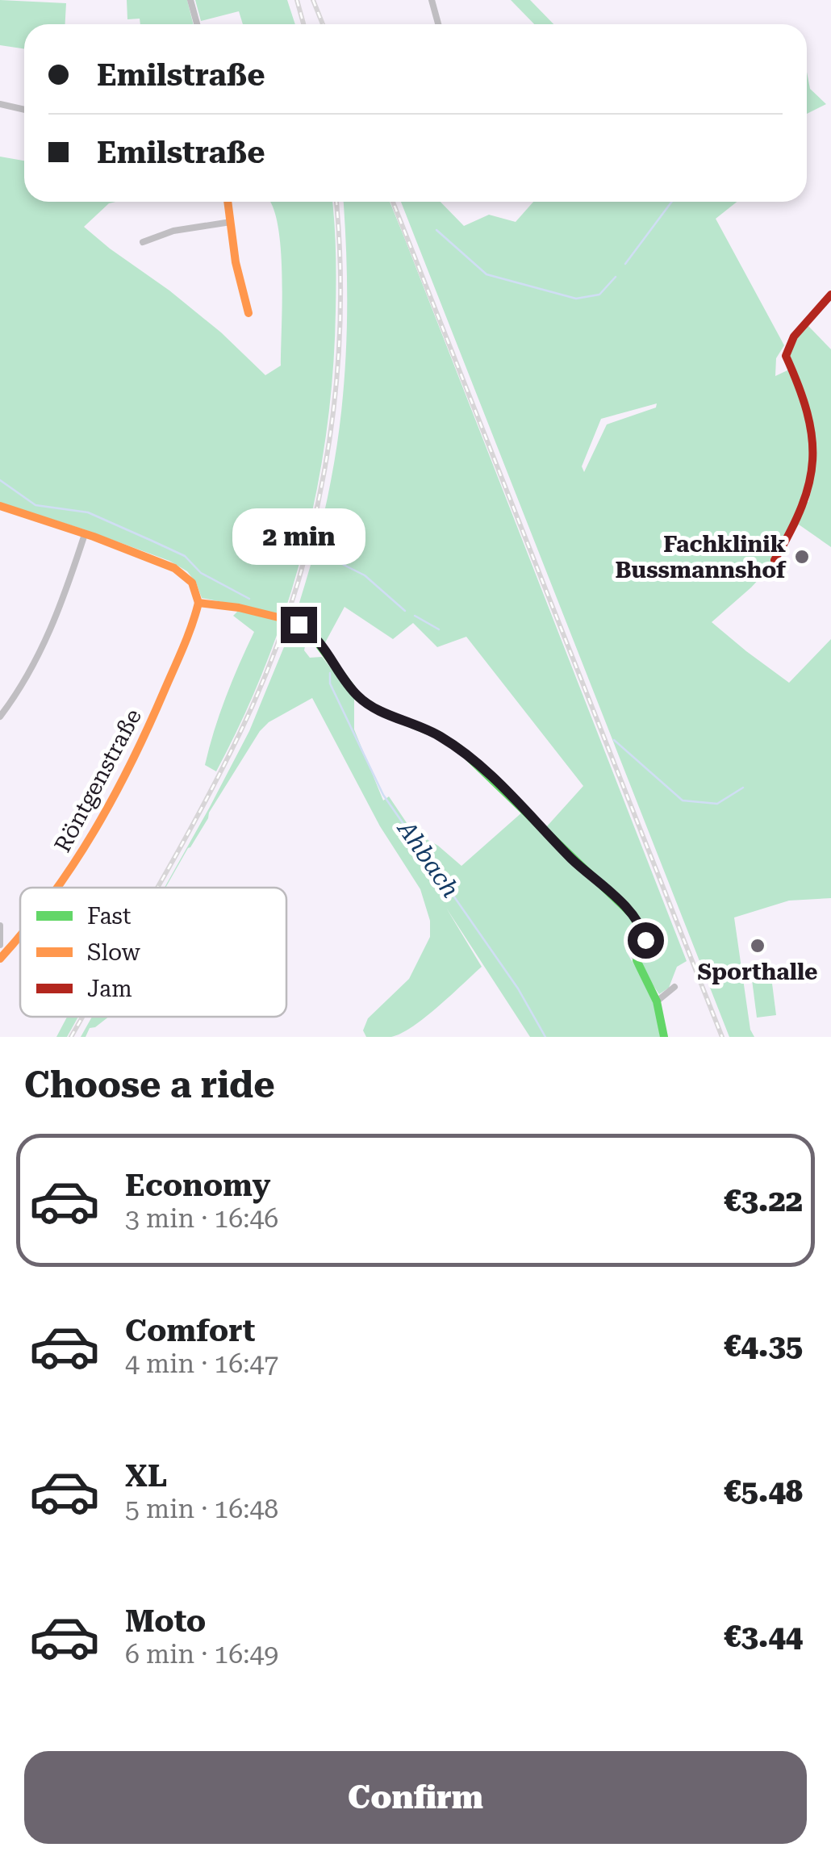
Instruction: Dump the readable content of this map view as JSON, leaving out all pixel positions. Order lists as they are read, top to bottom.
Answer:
{
  "streets": {
    "street": ["Röntgenstraße"]
  },
  "water": ["Ahbach"],
  "places": ["Fachklinik Bussmannshof", "Sporthalle"],
  "legend": ["Fast", "Slow", "Jam"],
  "page": {
    "banner": ["Emilstraße", "Emilstraße"],
    "bubble": "2 min",
    "heading": "Choose a ride",
    "list": [
      {
        "name": "Economy",
        "note": "3 min · 16:46",
        "value": "€3.22"
      },
      {
        "name": "Comfort",
        "note": "4 min · 16:47",
        "value": "€4.35"
      },
      {
        "name": "XL",
        "note": "5 min · 16:48",
        "value": "€5.48"
      },
      {
        "name": "Moto",
        "note": "6 min · 16:49",
        "value": "€3.44"
      }
    ],
    "buttons": "Confirm"
  }
}
